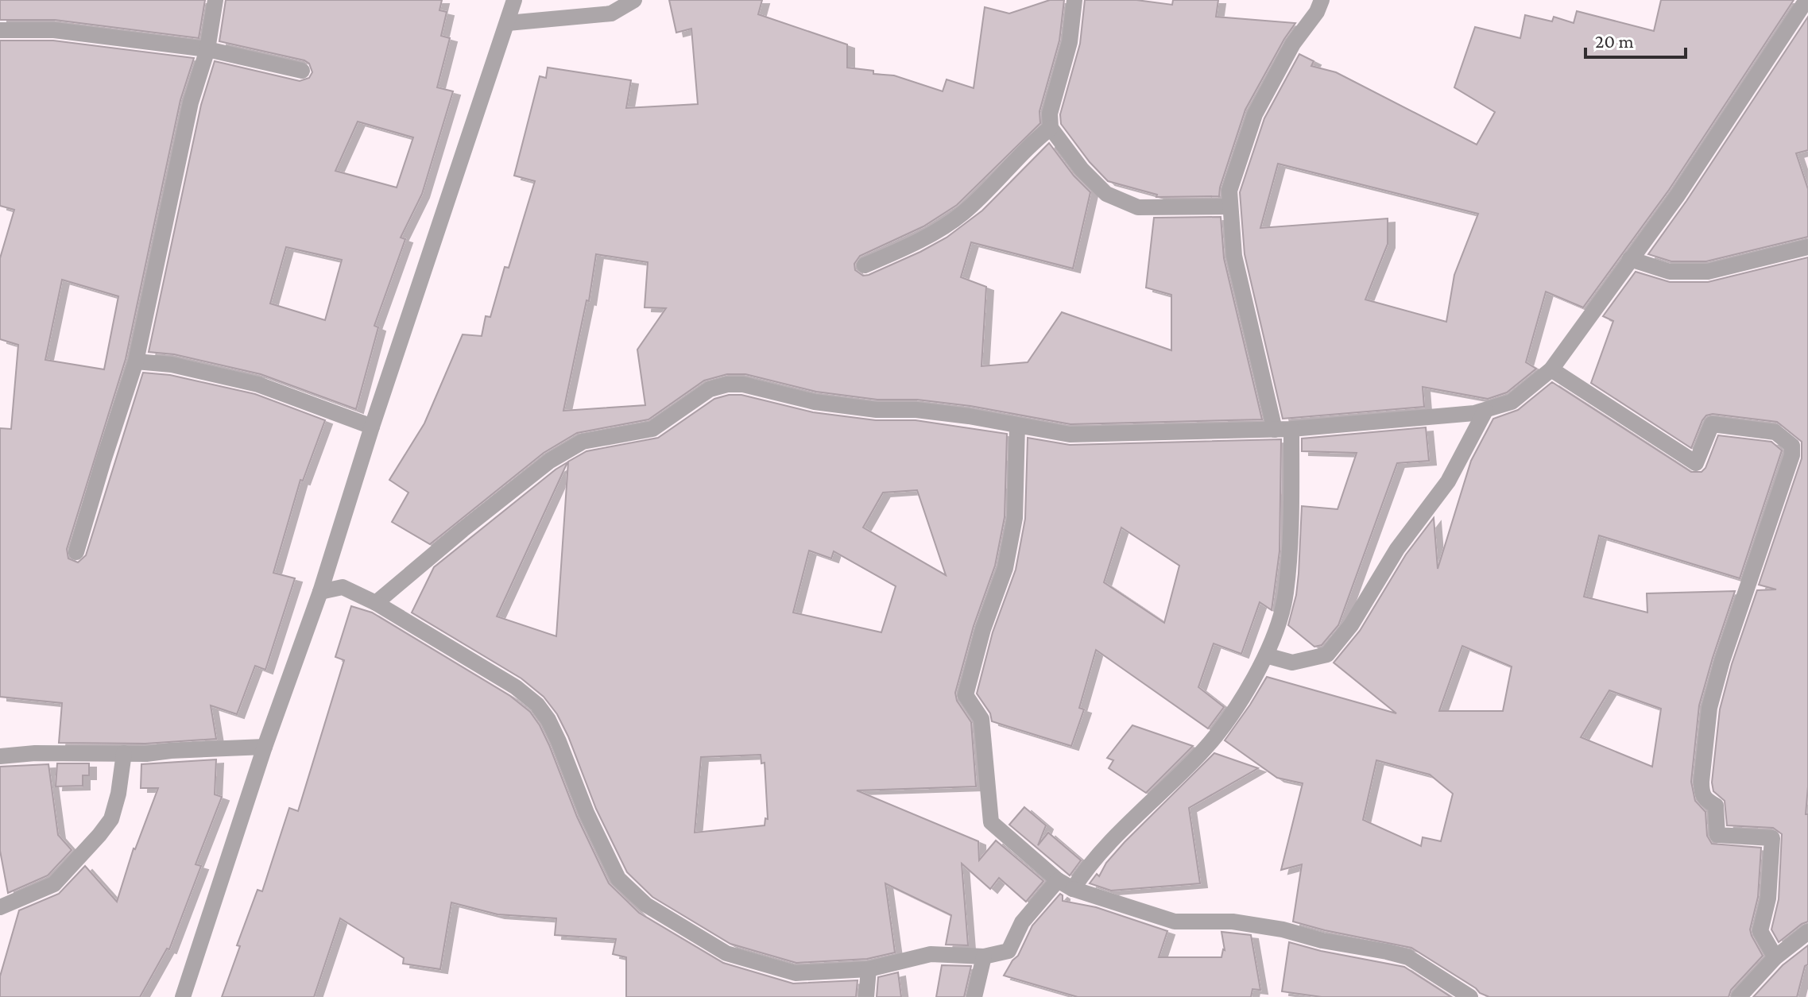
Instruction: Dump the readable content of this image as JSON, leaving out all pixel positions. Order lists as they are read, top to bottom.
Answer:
{
  "scale_bar": "20 m"
}
